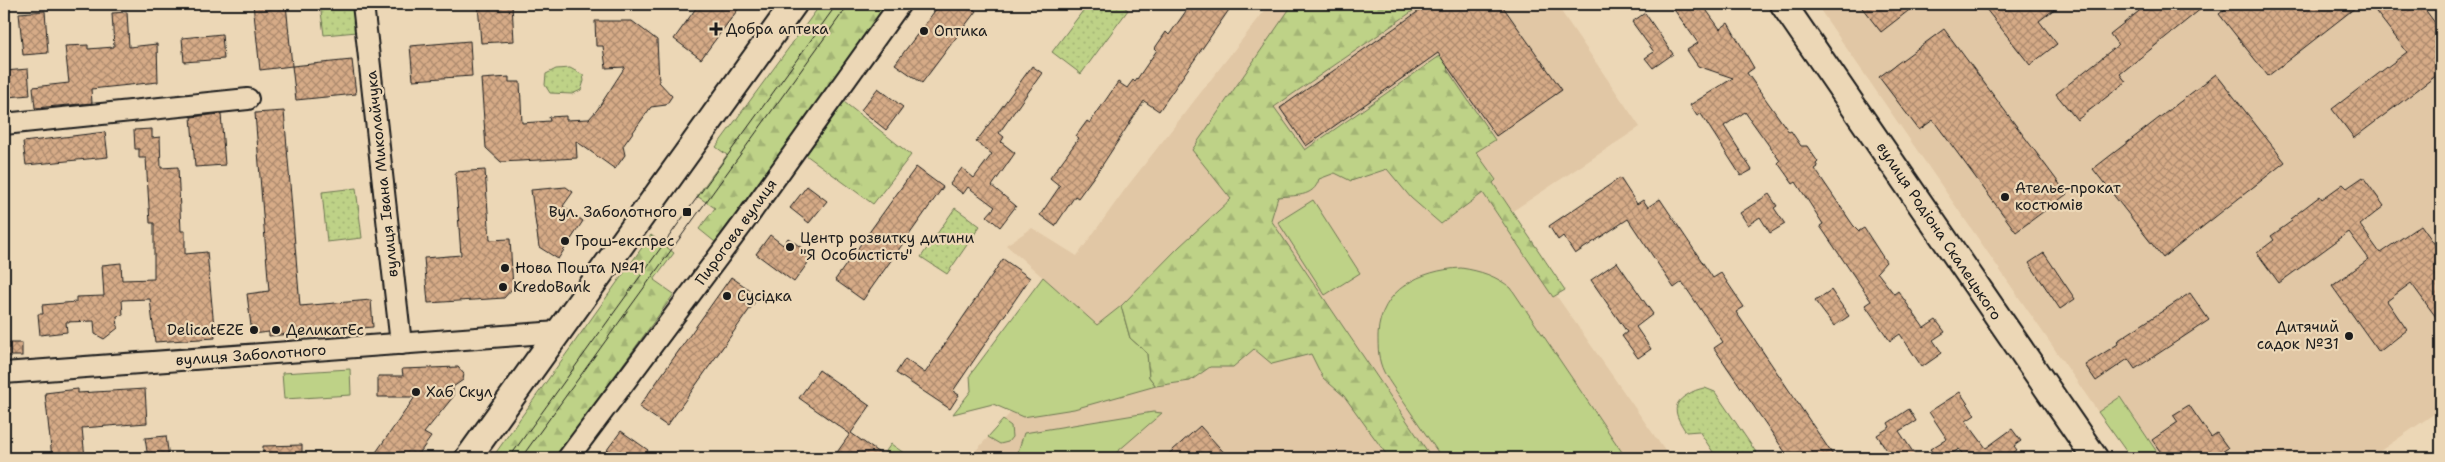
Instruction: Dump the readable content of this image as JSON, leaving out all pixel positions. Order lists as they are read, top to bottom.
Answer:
{
  "streets": {
    "main road": ["вулиця Родіона Скалецького"],
    "street": ["вулиця Івана Миколайчука", "Пирогова вулиця", "вулиця Заболотного"]
  },
  "crossings": [
    ["вулиця Івана Миколайчука", "вулиця Заболотного"]
  ],
  "places": {
    "health": ["Добра аптека"],
    "other": [
      "Оптика",
      "Ательє-прокат костюмів",
      "Грош-експрес",
      "Центр розвитку дитини \"Я Особистість\"",
      "Нова Пошта №41",
      "KredoBank",
      "Сусідка",
      "DelicatEZE",
      "ДеликатЕс",
      "Дитячий садок №31",
      "Хаб Скул"
    ],
    "transit": ["Вул. Заболотного"]
  }
}
